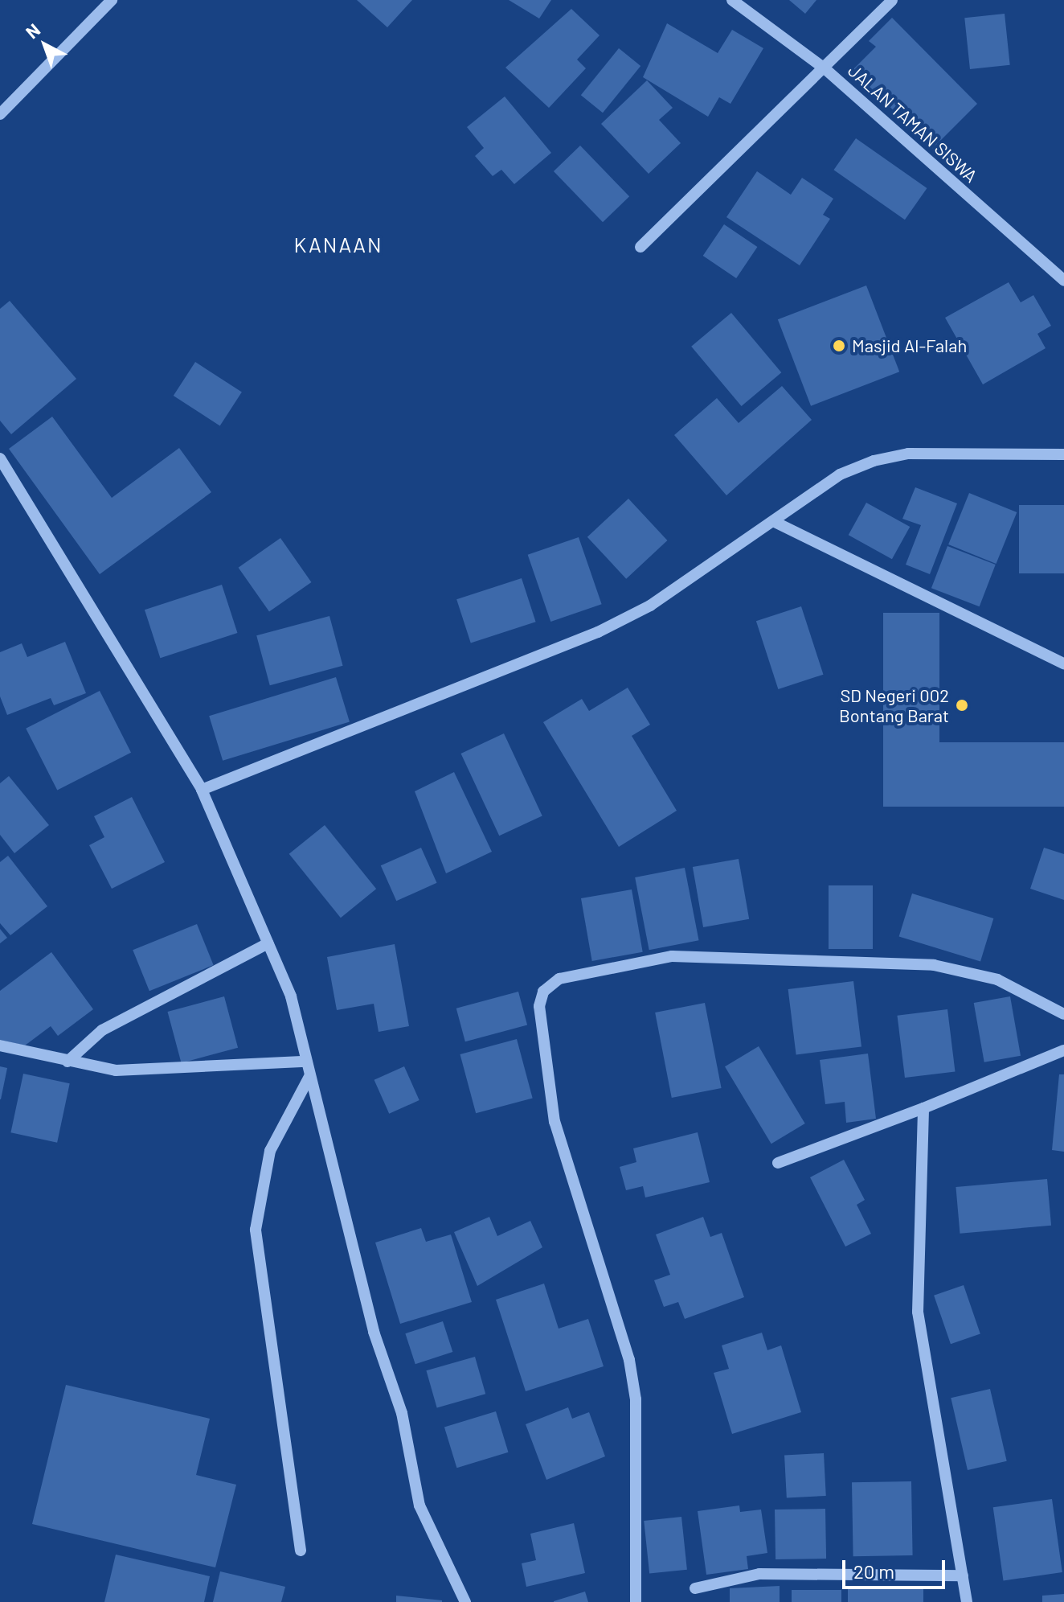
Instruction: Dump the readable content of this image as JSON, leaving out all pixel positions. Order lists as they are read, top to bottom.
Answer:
{
  "streets": {
    "street": ["JALAN TAMAN SISWA"]
  },
  "districts": ["KANAAN"],
  "places": ["Masjid Al-Falah", "SD Negeri 002 Bontang Barat"],
  "scale_bar": "20 m",
  "north": "top left"
}
